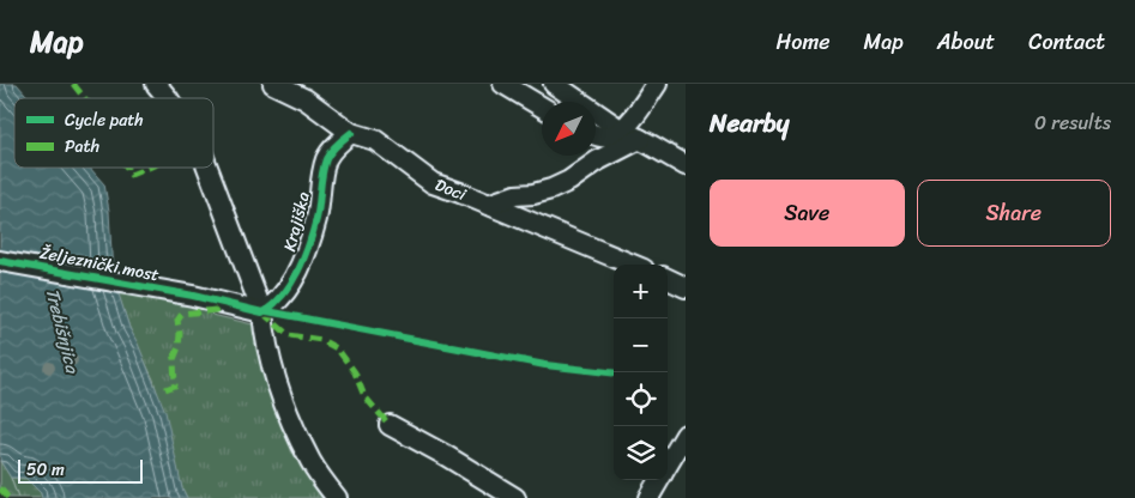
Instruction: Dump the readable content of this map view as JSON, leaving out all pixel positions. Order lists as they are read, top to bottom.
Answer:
{
  "streets": {
    "street": ["Doci", "Krajiška", "Željeznički most"]
  },
  "crossings": [
    ["Doci", "Krajiška"],
    ["Krajiška", "Željeznički most"]
  ],
  "water": ["Trebišnjica"],
  "legend": ["Cycle path", "Path"],
  "scale_bar": "50 m",
  "north": "bottom left",
  "page": {
    "header": "Map",
    "nav": [
      "Home",
      "Map",
      "About",
      "Contact"
    ],
    "heading": ["Nearby", "0 results"],
    "buttons": ["Save", "Share"],
    "map_buttons": ["+", "−"],
    "scale": "50 m"
  }
}
